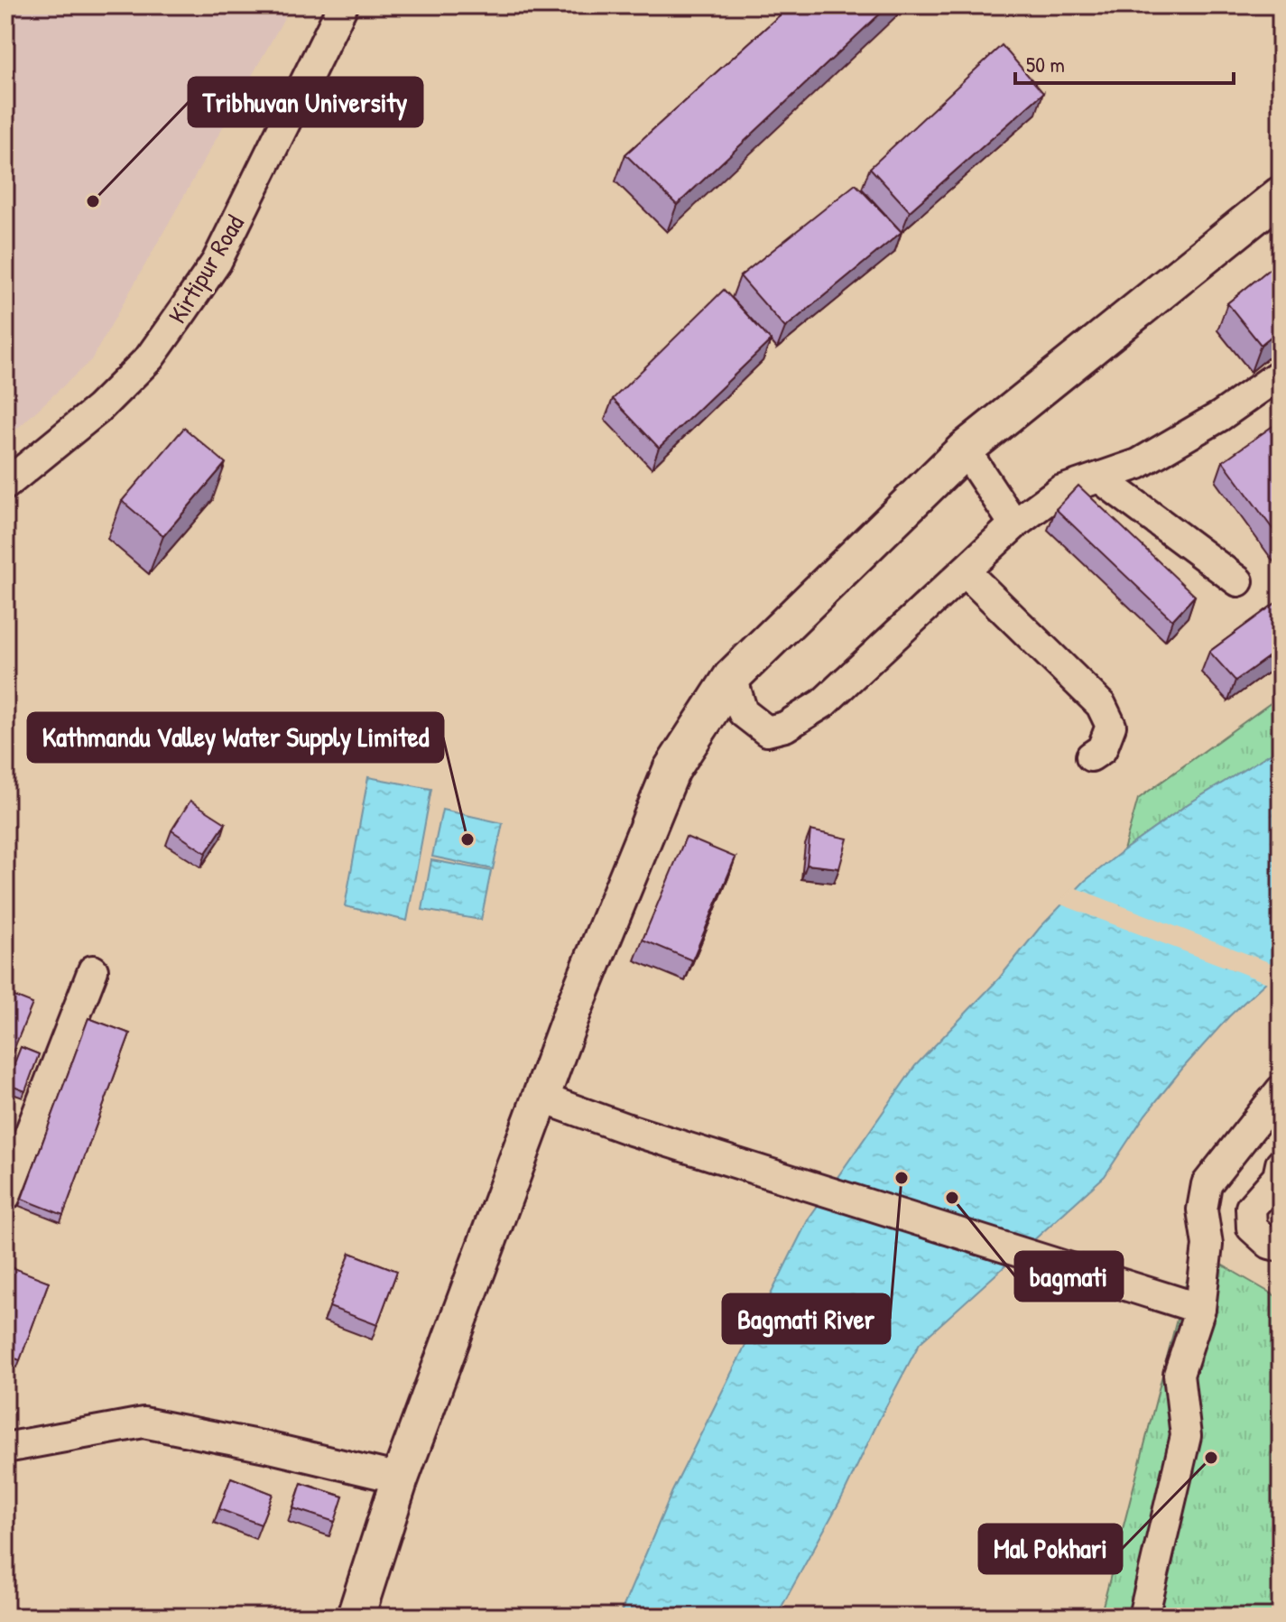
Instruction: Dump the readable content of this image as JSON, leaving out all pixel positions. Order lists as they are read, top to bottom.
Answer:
{
  "streets": {
    "street": ["Kirtipur Road"]
  },
  "places": [
    "Tribhuvan University",
    "Kathmandu Valley Water Supply Limited",
    "Bagmati River",
    "bagmati",
    "Mal Pokhari"
  ],
  "scale_bar": "50 m"
}
